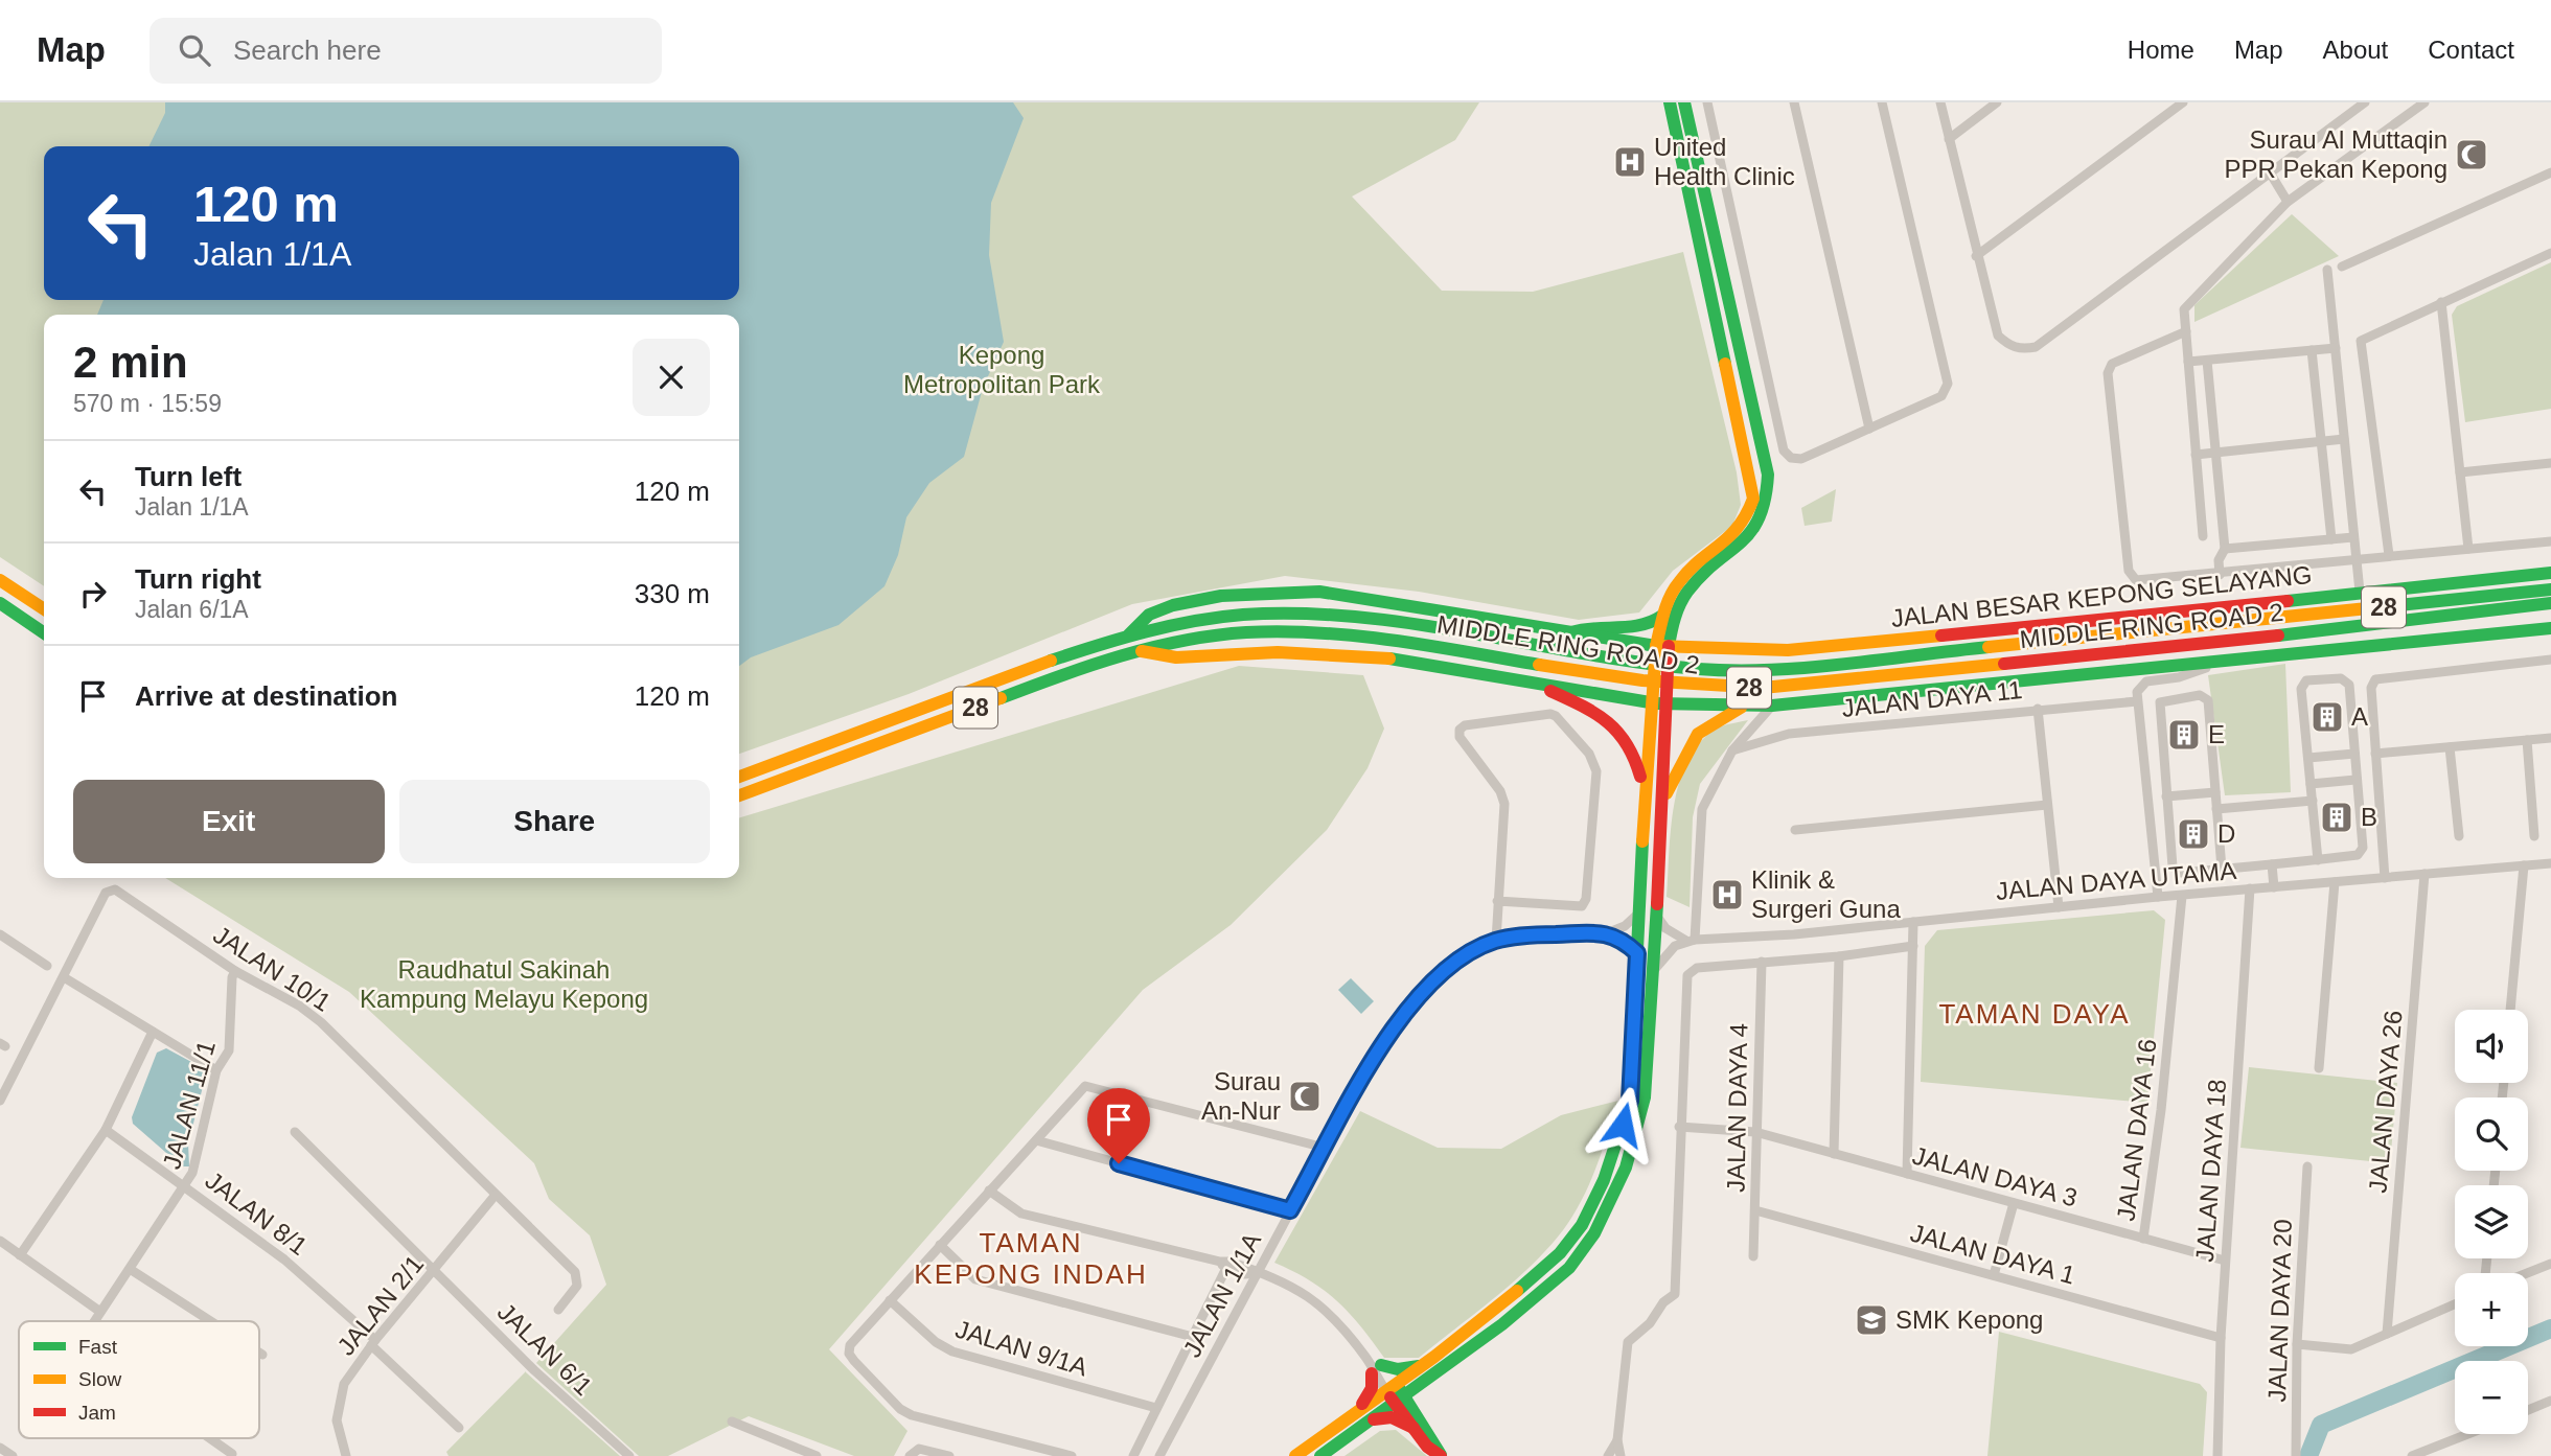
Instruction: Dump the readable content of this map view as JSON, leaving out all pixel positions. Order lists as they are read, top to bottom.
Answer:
{
  "streets": {
    "main road": ["JALAN BESAR KEPONG SELAYANG", "28", "MIDDLE RING ROAD 2"],
    "street": [
      "JALAN DAYA 11",
      "JALAN DAYA UTAMA",
      "JALAN 10/1",
      "JALAN DAYA 26",
      "JALAN 11/1",
      "JALAN DAYA 4",
      "JALAN DAYA 16",
      "JALAN DAYA 18",
      "JALAN DAYA 3",
      "JALAN 8/1",
      "JALAN DAYA 1",
      "JALAN 1/1A",
      "JALAN 2/1",
      "JALAN DAYA 20",
      "JALAN 9/1A",
      "JALAN 6/1"
    ]
  },
  "crossings": [
    ["JALAN BESAR KEPONG SELAYANG", "MIDDLE RING ROAD 2"],
    ["JALAN DAYA UTAMA", "JALAN DAYA 26"],
    ["JALAN DAYA UTAMA", "JALAN DAYA 16"],
    ["JALAN DAYA UTAMA", "JALAN DAYA 18"],
    ["JALAN 10/1", "JALAN 11/1"],
    ["JALAN 10/1", "JALAN 2/1"],
    ["JALAN 11/1", "JALAN 8/1"],
    ["JALAN DAYA 4", "JALAN DAYA 3"],
    ["JALAN DAYA 4", "JALAN DAYA 1"],
    ["JALAN DAYA 16", "JALAN DAYA 3"],
    ["JALAN DAYA 18", "JALAN DAYA 3"],
    ["JALAN DAYA 18", "JALAN DAYA 1"],
    ["JALAN 8/1", "JALAN 2/1"],
    ["JALAN 2/1", "JALAN 6/1"]
  ],
  "districts": ["TAMAN DAYA", "TAMAN KEPONG INDAH"],
  "parks": ["Kepong Metropolitan Park", "Raudhatul Sakinah Kampung Melayu Kepong"],
  "places": {
    "mosque": ["Surau Al Muttaqin PPR Pekan Kepong", "Surau An-Nur"],
    "hospital": ["United Health Clinic", "Klinik & Surgeri Guna"],
    "building": [
      "A",
      "E",
      "B",
      "D"
    ],
    "school or university": ["SMK Kepong"]
  },
  "legend": ["Fast", "Slow", "Jam"],
  "page": {
    "header": "Map",
    "search": "Search here",
    "nav": [
      "Home",
      "Map",
      "About",
      "Contact"
    ],
    "turn": ["120 m", "Jalan 1/1A"],
    "heading": ["2 min", "570 m · 15:59"],
    "list": [
      {
        "name": "Turn left",
        "note": "Jalan 1/1A",
        "value": "120 m"
      },
      {
        "name": "Turn right",
        "note": "Jalan 6/1A",
        "value": "330 m"
      },
      {
        "name": "Arrive at destination",
        "value": "120 m"
      }
    ],
    "buttons": ["Exit", "Share"],
    "map_buttons": ["+", "−"]
  }
}
